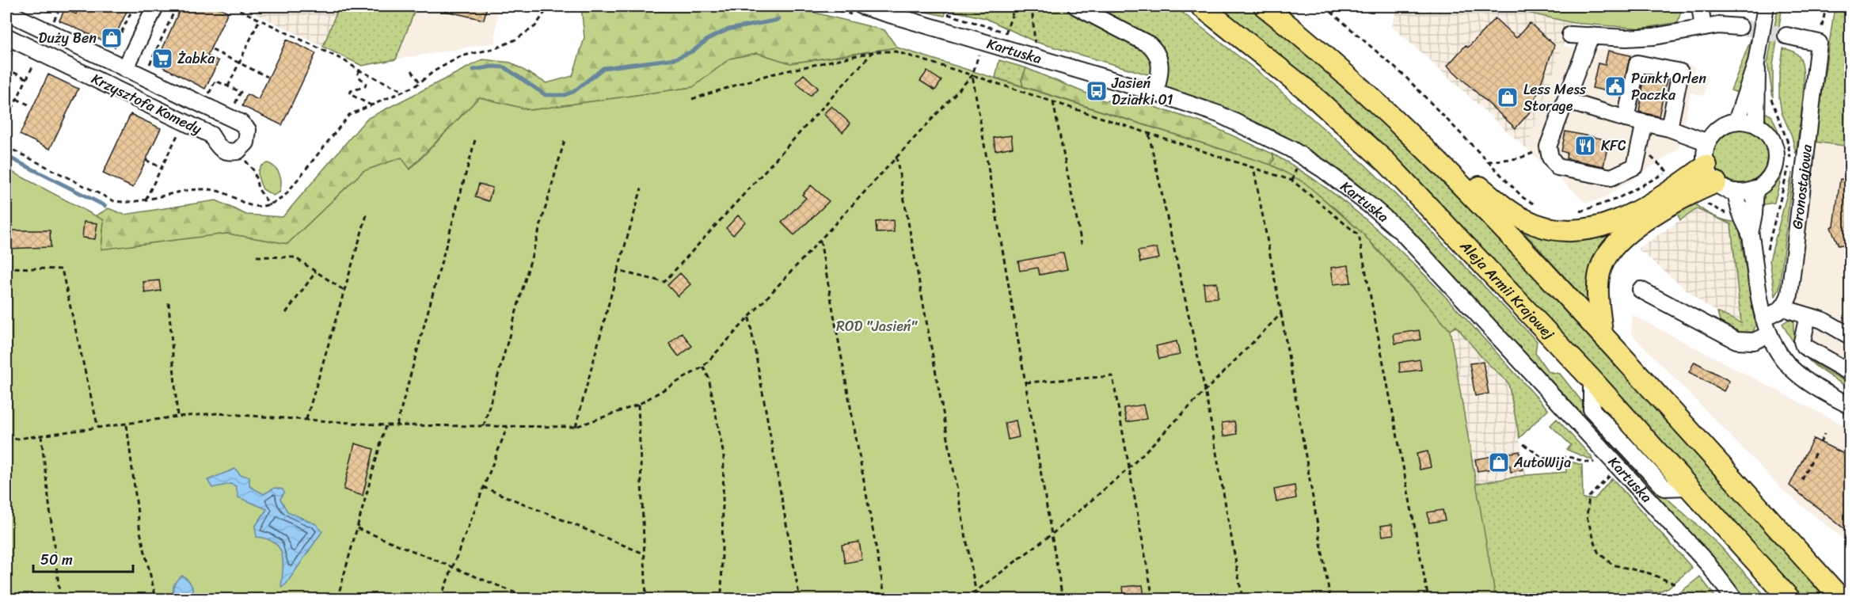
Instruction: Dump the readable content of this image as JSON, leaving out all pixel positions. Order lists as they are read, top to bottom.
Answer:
{
  "streets": {
    "main road": ["Aleja Armii Krajowej"],
    "street": ["Kartuska", "Krzysztofa Komedy", "Gronostajowa"]
  },
  "parks": ["ROD \"Jasień\""],
  "places": {
    "shop": ["Duży Ben", "Less Mess Storage", "AutoWija"],
    "supermarket": ["Żabka"],
    "public building": ["Punkt Orlen Paczka"],
    "bus stop": ["Jasień Działki 01"],
    "restaurant": ["KFC"]
  },
  "scale_bar": "50 m"
}
